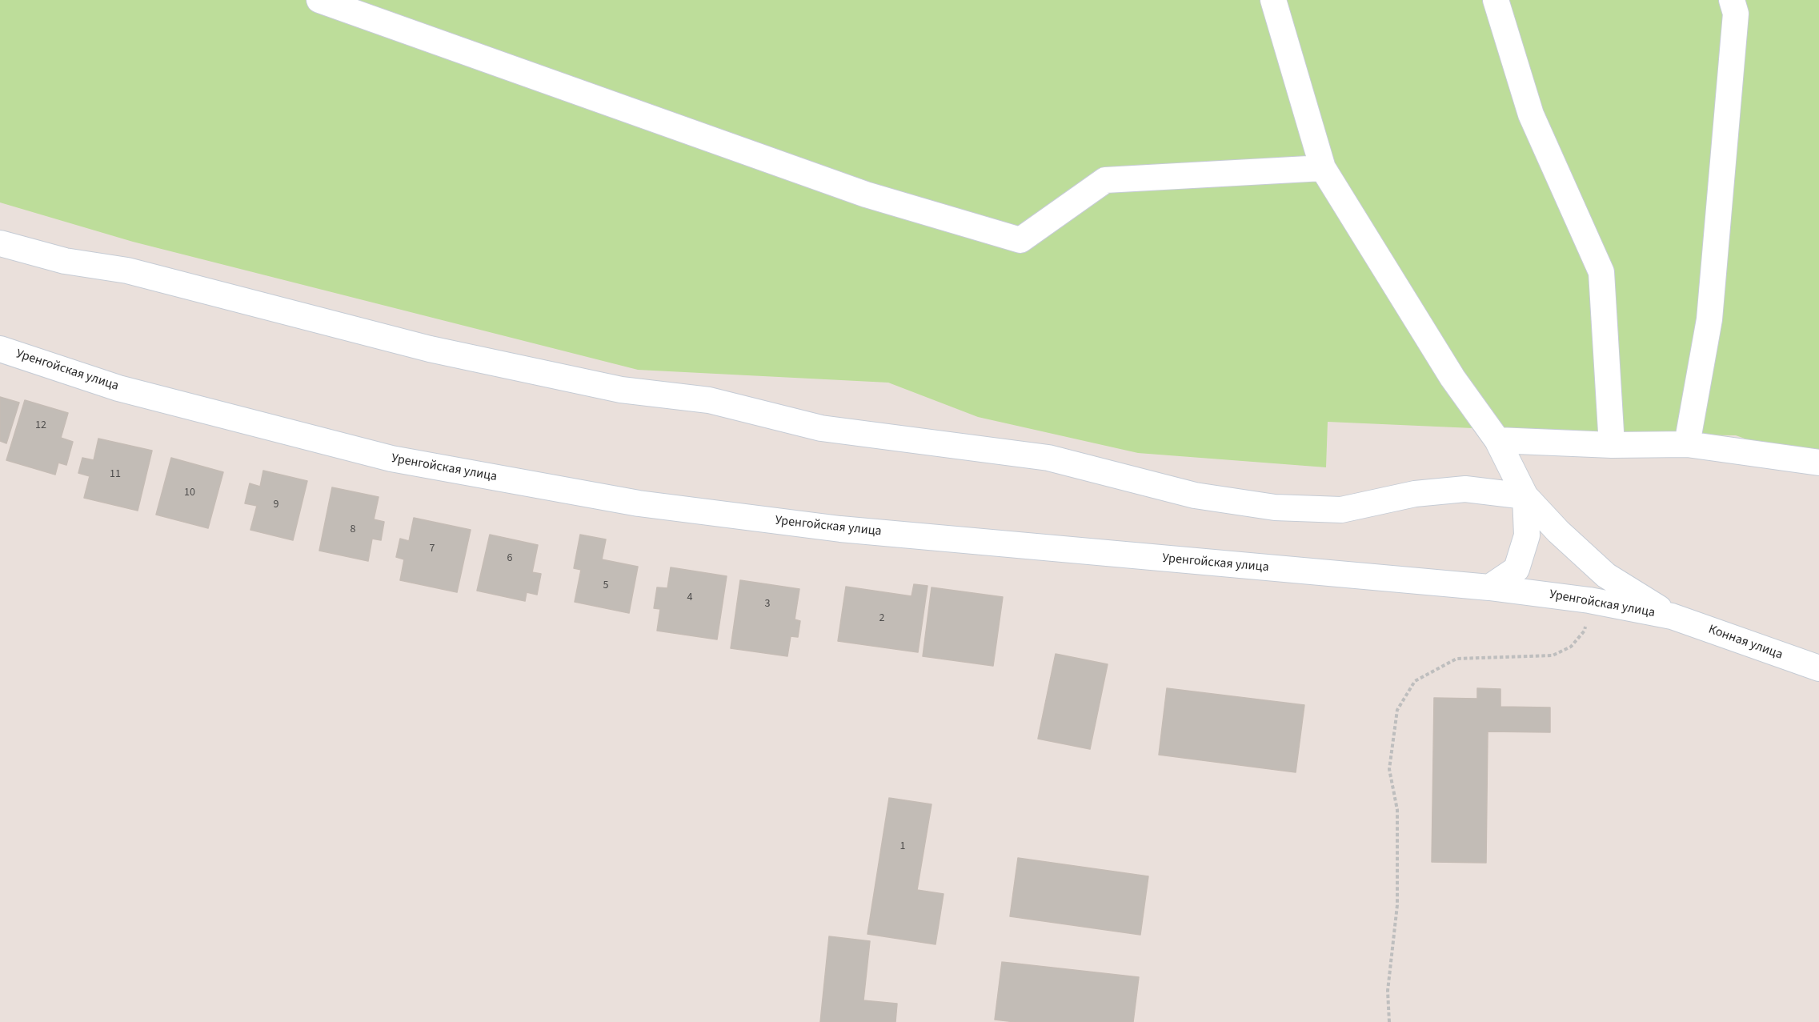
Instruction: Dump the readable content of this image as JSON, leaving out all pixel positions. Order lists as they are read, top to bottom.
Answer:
{
  "streets": {
    "street": ["Уренгойская улица", "Конная улица"]
  },
  "crossings": [
    ["Уренгойская улица", "Конная улица"]
  ],
  "house_numbers": [
    "12",
    "11",
    "10",
    "9",
    "8",
    "7",
    "6",
    "5",
    "4",
    "3",
    "2",
    "1"
  ]
}
